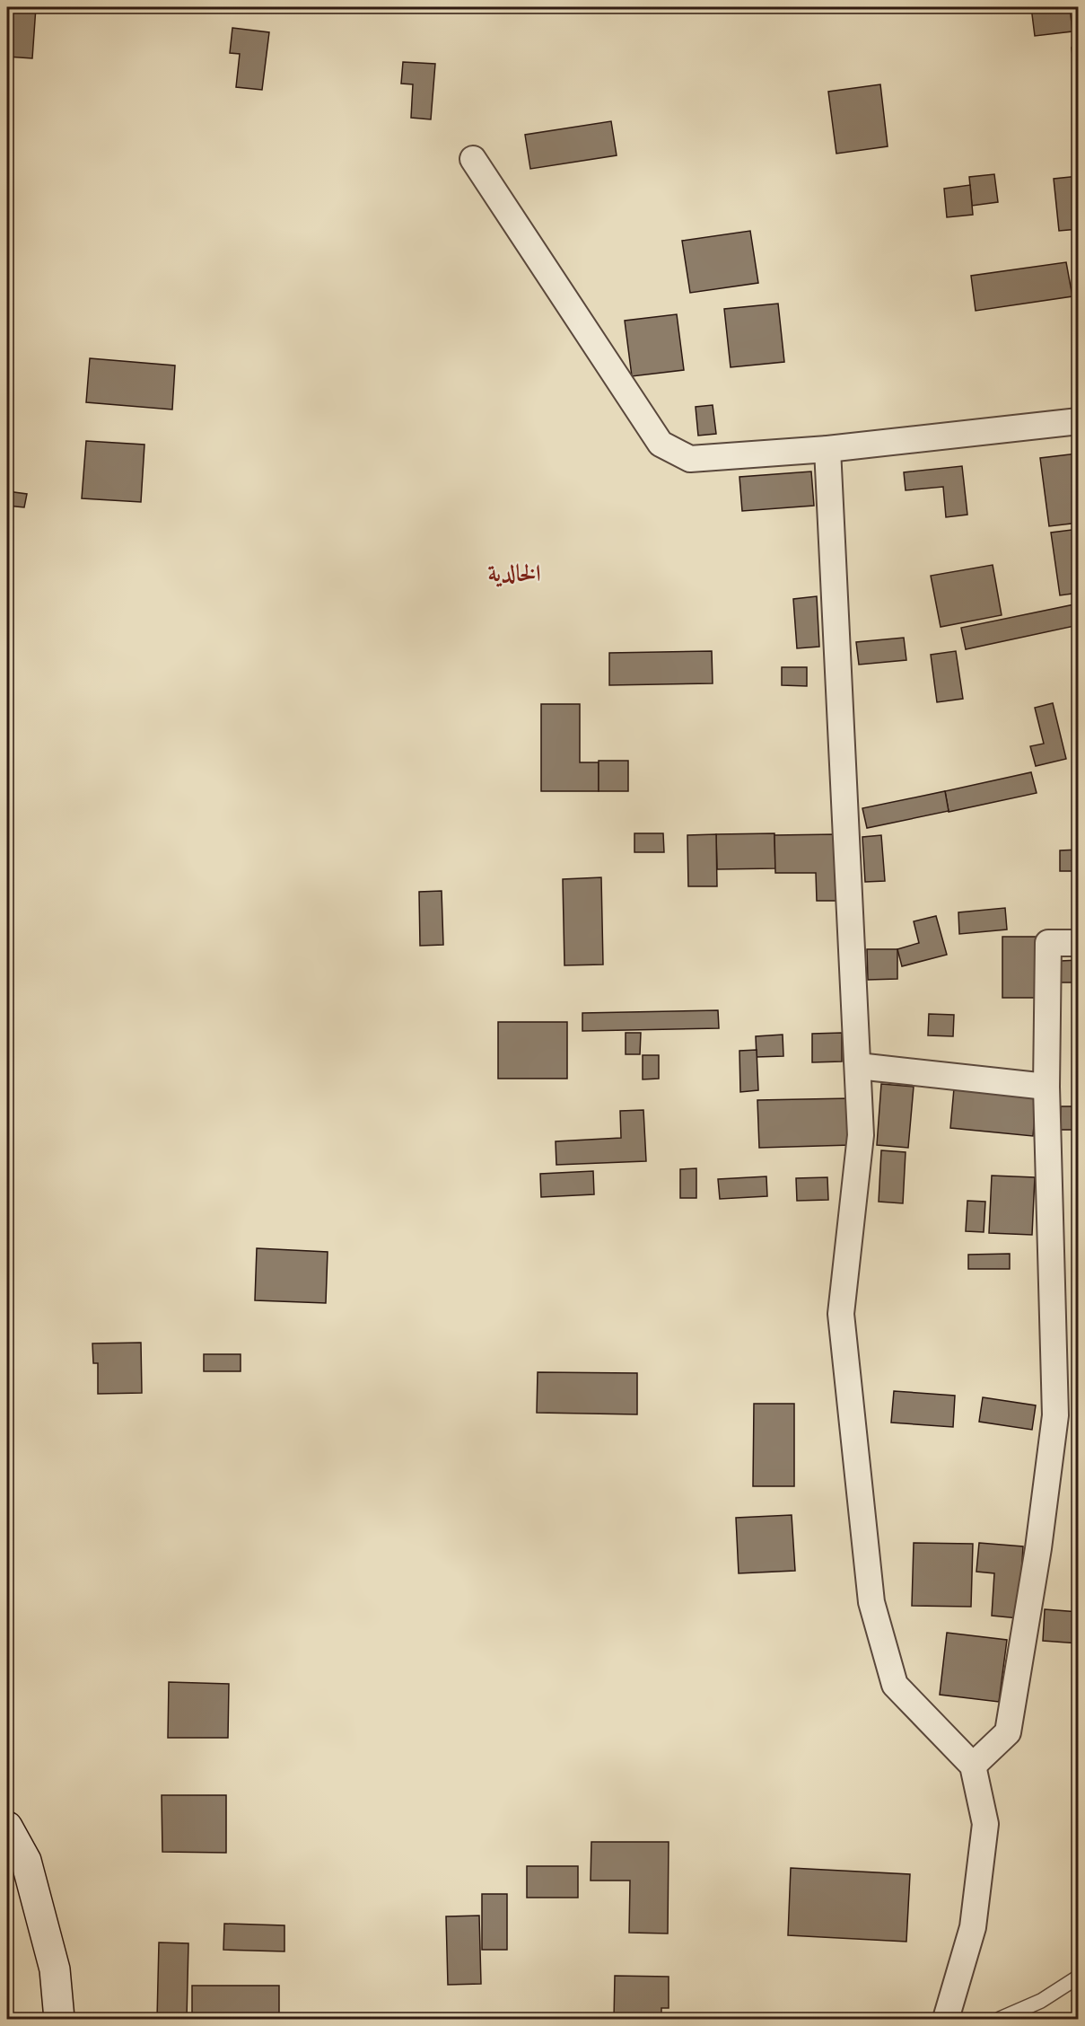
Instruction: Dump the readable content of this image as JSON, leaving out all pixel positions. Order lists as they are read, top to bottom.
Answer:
{
  "districts": ["الخالدية"]
}
